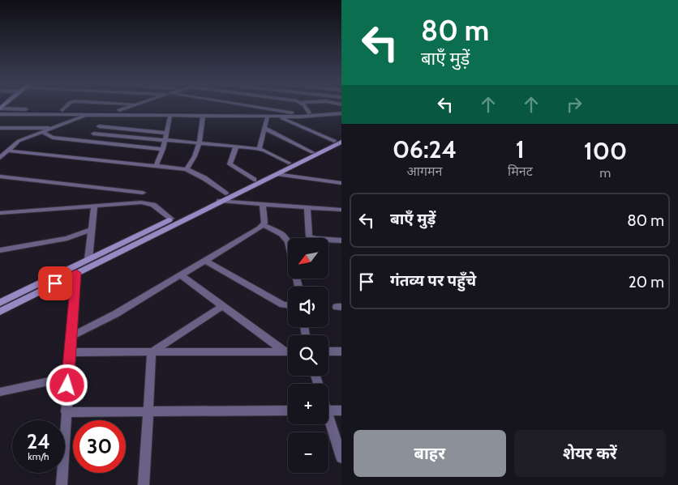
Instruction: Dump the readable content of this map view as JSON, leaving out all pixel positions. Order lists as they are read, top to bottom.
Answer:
{
  "north": "bottom left",
  "page": {
    "turn": ["80 m", "बाएँ मुड़ें"],
    "eta": [
      "06:24",
      "आगमन",
      "1",
      "मिनट",
      "100",
      "m"
    ],
    "list": [
      {
        "name": "बाएँ मुड़ें",
        "value": "80 m"
      },
      {
        "name": "गंतव्य पर पहुँचे",
        "value": "20 m"
      }
    ],
    "map_buttons": ["+", "−"],
    "speed": "24 km/h",
    "limit": "30",
    "buttons": ["बाहर", "शेयर करें"]
  }
}
